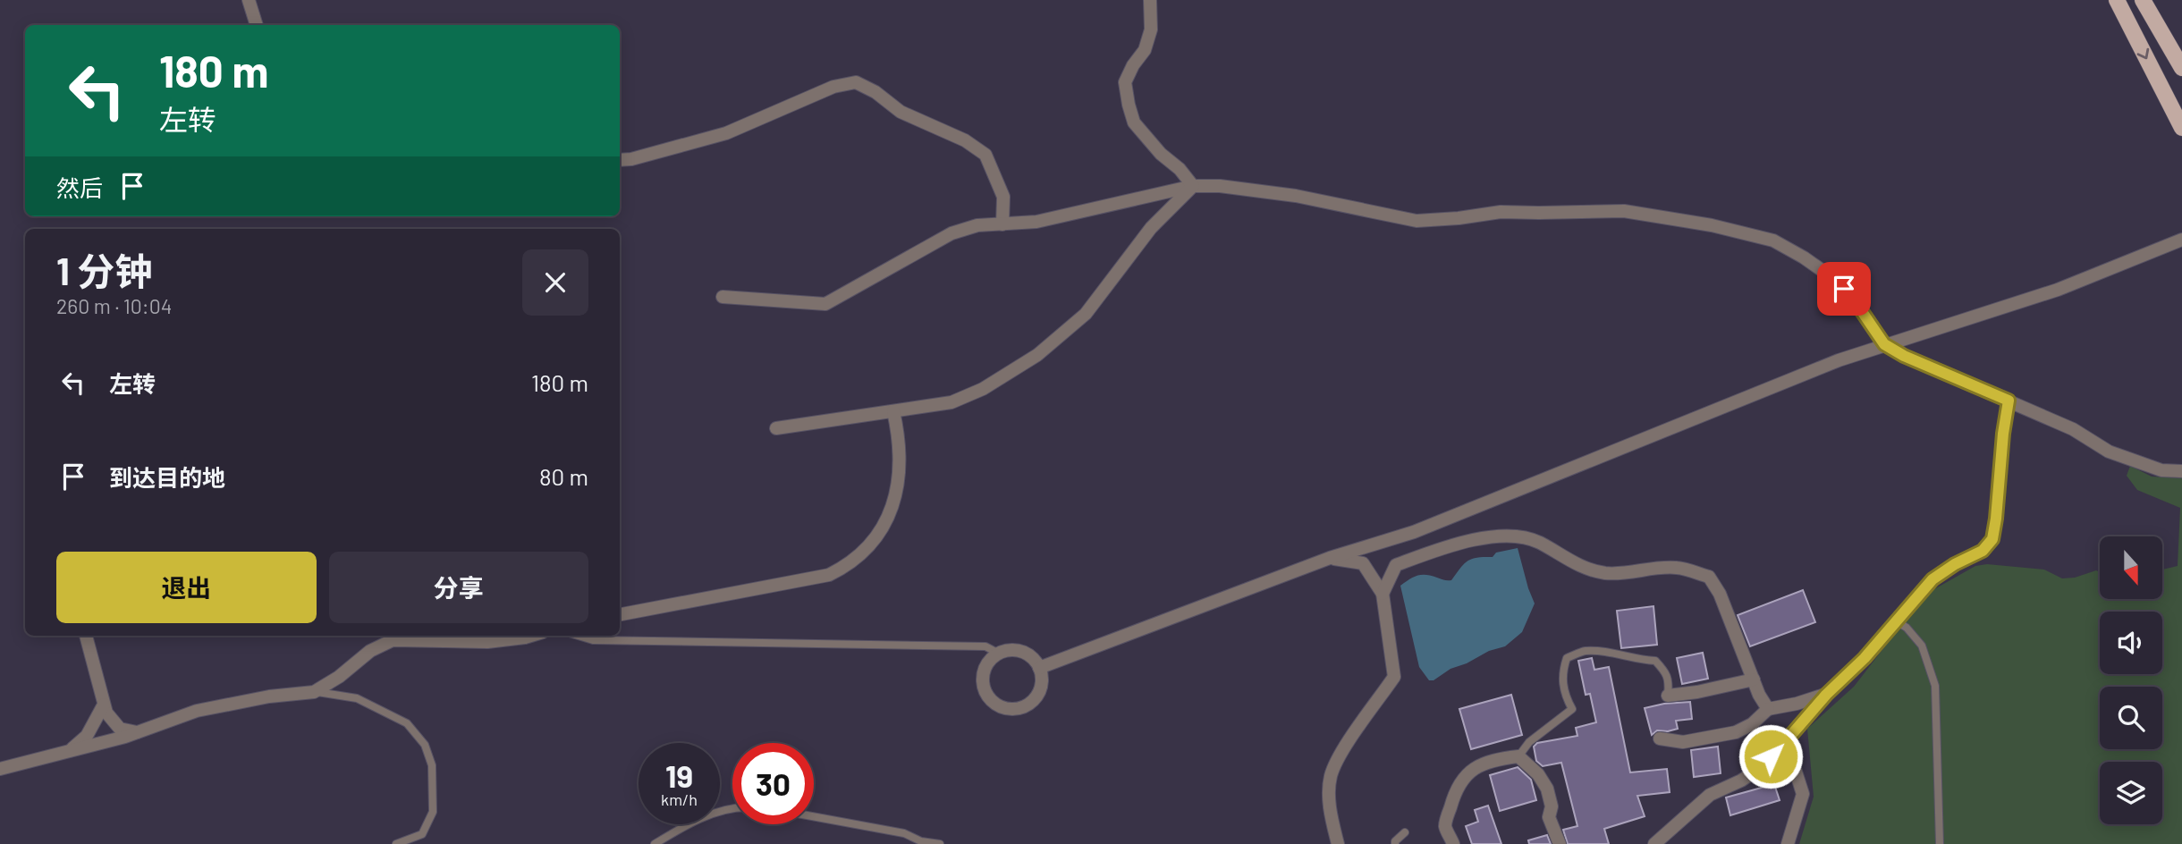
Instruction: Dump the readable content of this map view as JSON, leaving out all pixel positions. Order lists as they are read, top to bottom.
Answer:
{
  "north": "bottom",
  "page": {
    "turn": ["180 m", "左转"],
    "then": "然后",
    "heading": ["1 分钟", "260 m · 10:04"],
    "list": [
      {
        "name": "左转",
        "value": "180 m"
      },
      {
        "name": "到达目的地",
        "value": "80 m"
      }
    ],
    "buttons": ["退出", "分享"],
    "speed": "19 km/h",
    "limit": "30"
  }
}
